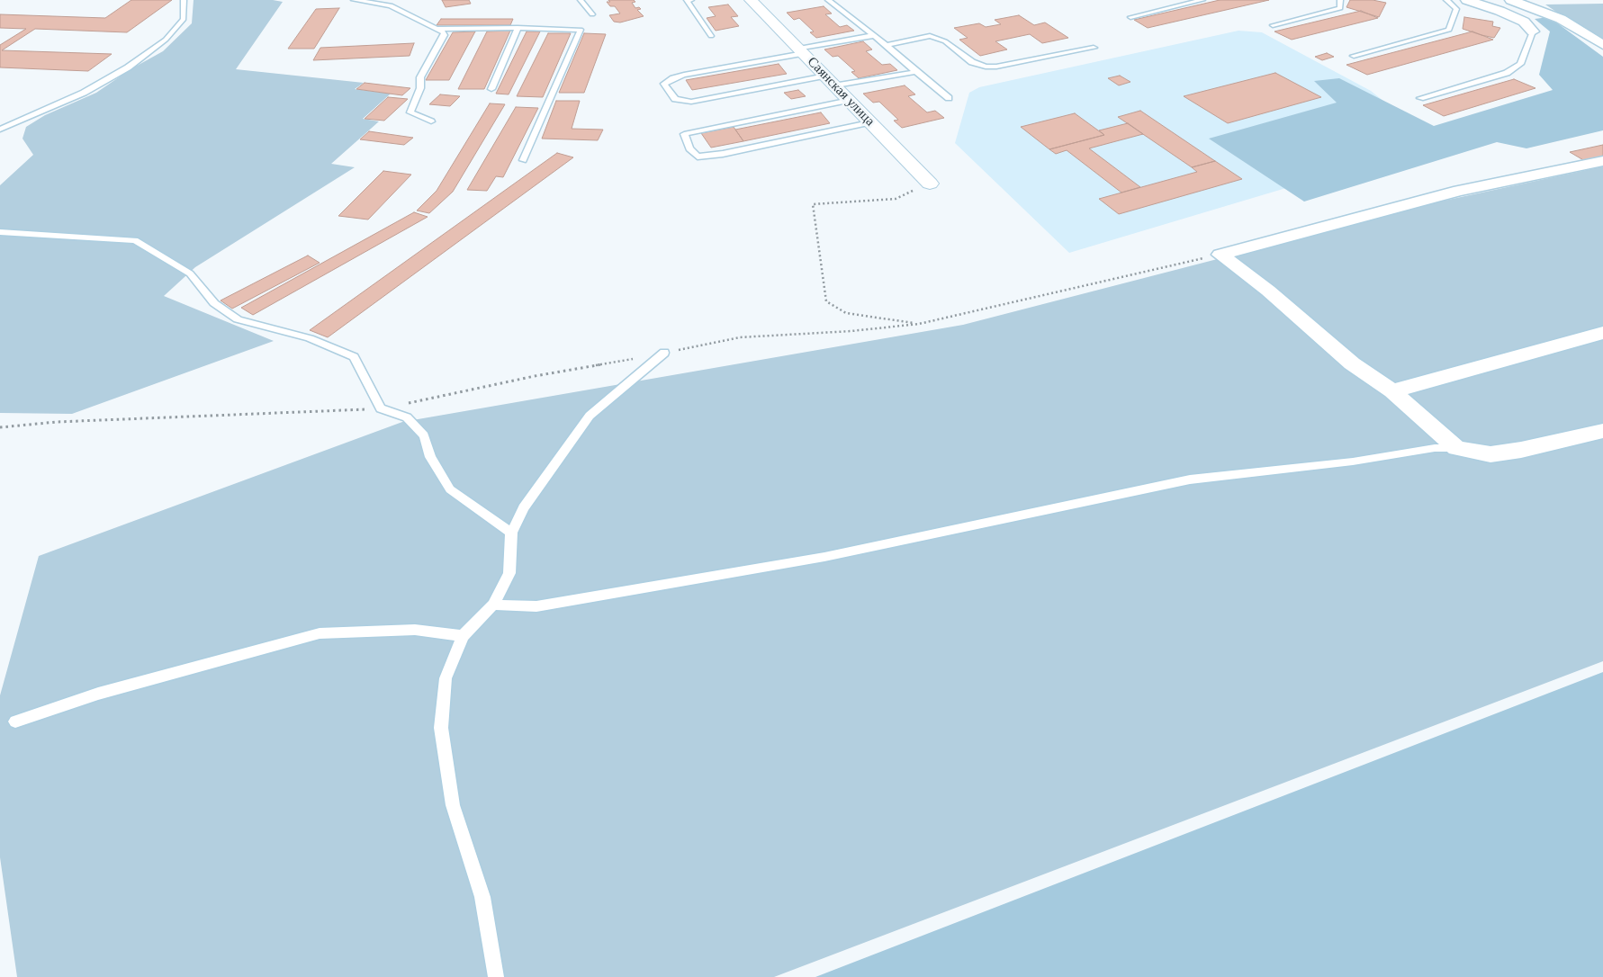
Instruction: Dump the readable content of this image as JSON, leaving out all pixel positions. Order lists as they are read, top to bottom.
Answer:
{
  "streets": {
    "street": ["Саянская улица"]
  }
}
